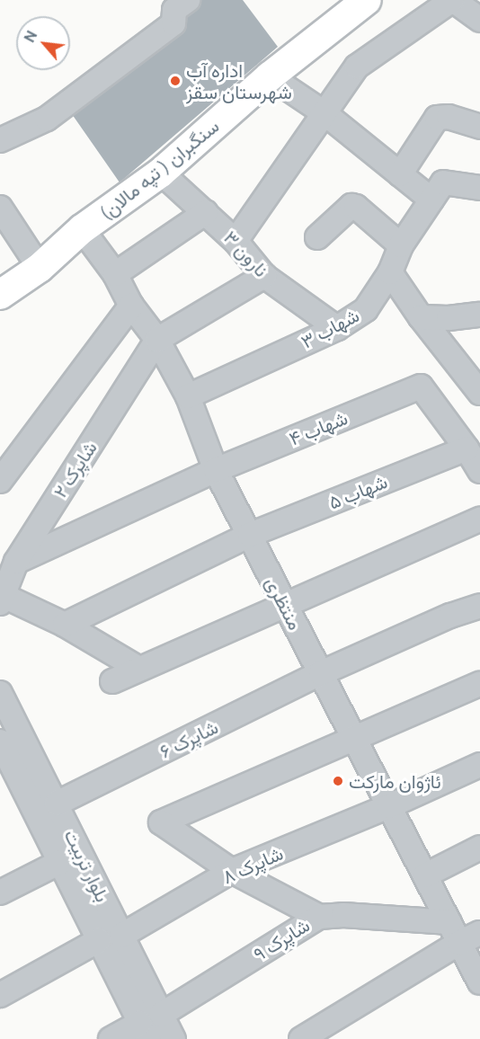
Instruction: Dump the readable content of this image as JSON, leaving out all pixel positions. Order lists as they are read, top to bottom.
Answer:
{
  "streets": {
    "main road": ["سنگبران ( تپه مالان)"],
    "street": [
      "نارون ۳",
      "شهاب ۳",
      "شهاب ۴",
      "شاپرک ۲",
      "شهاب ۵",
      "منتظری",
      "شاپرک ۶",
      "شاپرک ۸",
      "بلوار تربیت",
      "شاپرک ۹"
    ]
  },
  "crossings": [
    ["سنگبران ( تپه مالان)", "نارون ۳"],
    ["سنگبران ( تپه مالان)", "منتظری"],
    ["نارون ۳", "شهاب ۳"],
    ["شهاب ۳", "منتظری"],
    ["شهاب ۴", "شاپرک ۲"],
    ["شهاب ۴", "شهاب ۵"],
    ["شهاب ۴", "منتظری"],
    ["شاپرک ۲", "منتظری"],
    ["شهاب ۵", "منتظری"],
    ["منتظری", "شاپرک ۶"],
    ["منتظری", "شاپرک ۸"],
    ["منتظری", "شاپرک ۹"],
    ["شاپرک ۶", "بلوار تربیت"],
    ["شاپرک ۸", "بلوار تربیت"],
    ["بلوار تربیت", "شاپرک ۹"]
  ],
  "places": ["اداره آب شهرستان سقز", "ئاژوان مارکت"],
  "north": "top left"
}
